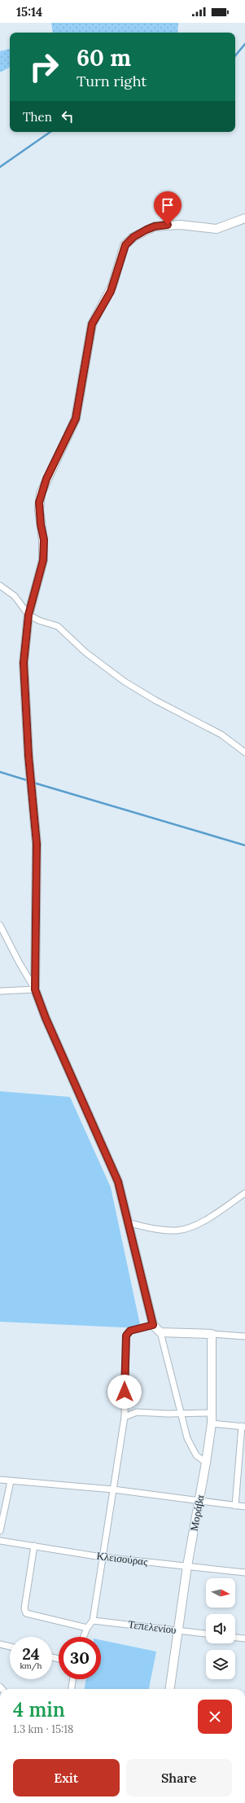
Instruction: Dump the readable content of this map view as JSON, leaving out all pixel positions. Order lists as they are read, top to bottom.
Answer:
{
  "streets": {
    "street": ["Μοράβα", "Κλεισούρας", "Τεπελενίου"]
  },
  "crossings": [
    ["Μοράβα", "Κλεισούρας"],
    ["Μοράβα", "Τεπελενίου"]
  ],
  "north": "right",
  "page": {
    "status": "15:14",
    "turn": ["60 m", "Turn right"],
    "then": "Then",
    "speed": "24 km/h",
    "limit": "30",
    "heading": ["4 min", "1.3 km · 15:18"],
    "buttons": ["Exit", "Share"]
  }
}
